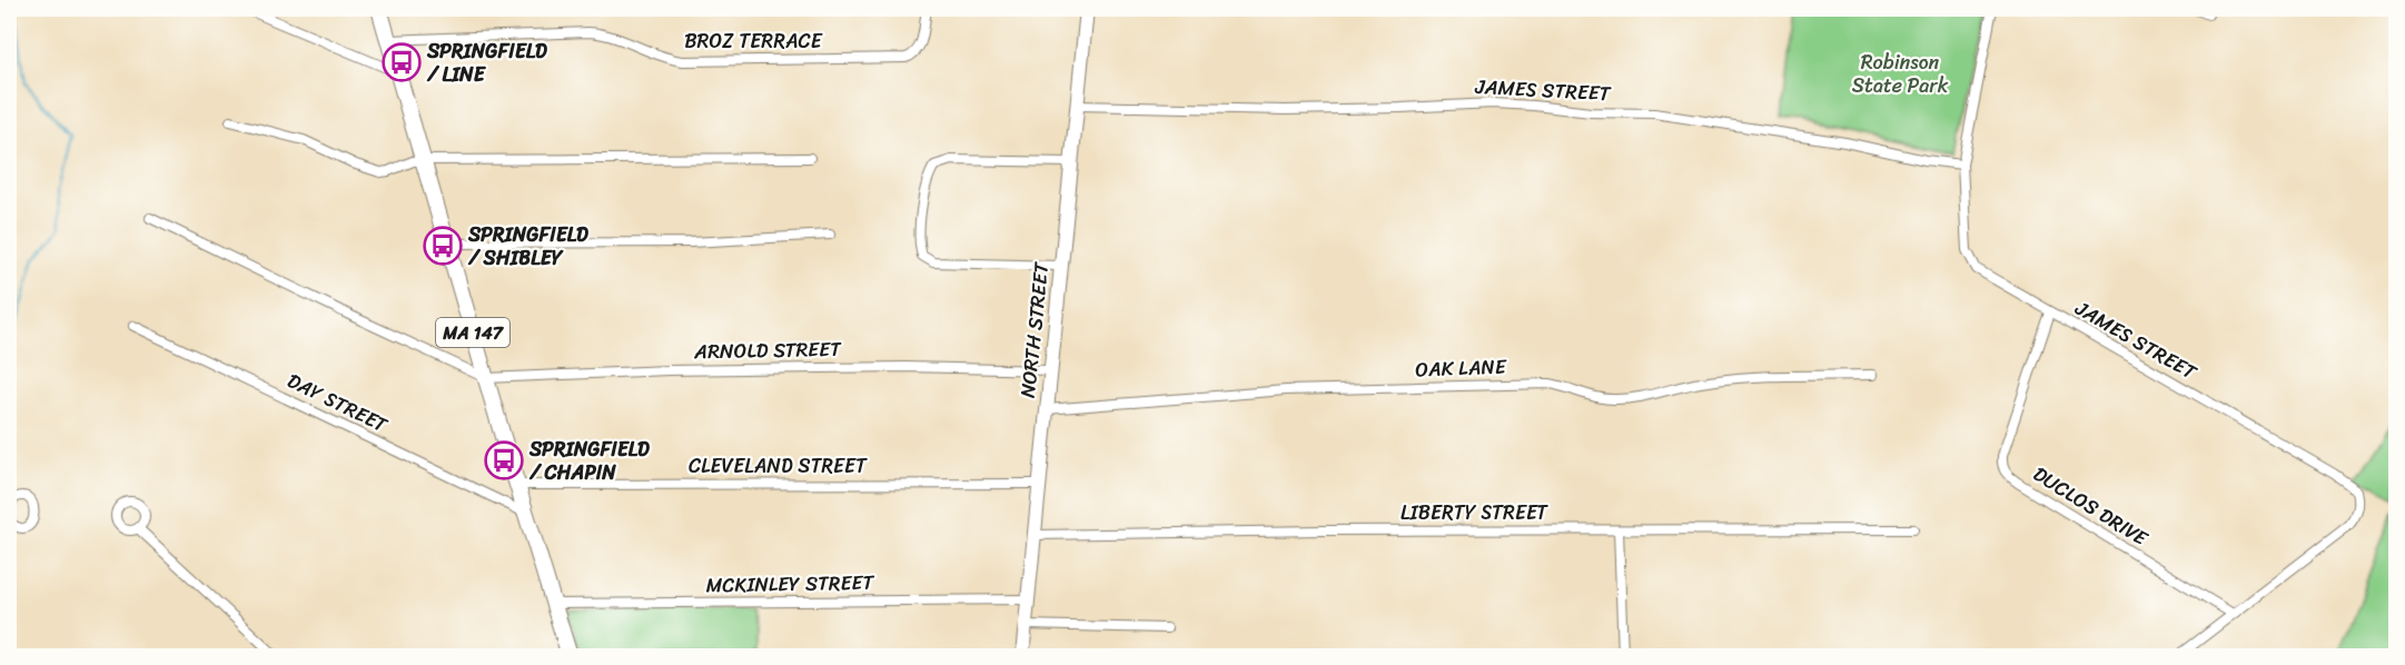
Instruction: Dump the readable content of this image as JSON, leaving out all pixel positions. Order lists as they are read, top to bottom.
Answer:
{
  "streets": {
    "main road": ["NORTH STREET", "MA 147"],
    "street": [
      "BROZ TERRACE",
      "JAMES STREET",
      "ARNOLD STREET",
      "OAK LANE",
      "DAY STREET",
      "CLEVELAND STREET",
      "DUCLOS DRIVE",
      "LIBERTY STREET",
      "MCKINLEY STREET"
    ]
  },
  "crossings": [
    ["BROZ TERRACE", "MA 147"],
    ["JAMES STREET", "NORTH STREET"],
    ["JAMES STREET", "DUCLOS DRIVE"],
    ["NORTH STREET", "ARNOLD STREET"],
    ["NORTH STREET", "OAK LANE"],
    ["NORTH STREET", "CLEVELAND STREET"],
    ["NORTH STREET", "LIBERTY STREET"],
    ["NORTH STREET", "MCKINLEY STREET"],
    ["MA 147", "ARNOLD STREET"],
    ["MA 147", "DAY STREET"],
    ["MA 147", "CLEVELAND STREET"],
    ["MA 147", "MCKINLEY STREET"]
  ],
  "parks": ["Robinson State Park"],
  "places": {
    "bus stop": ["SPRINGFIELD / LINE", "SPRINGFIELD / SHIBLEY", "SPRINGFIELD / CHAPIN"]
  }
}
